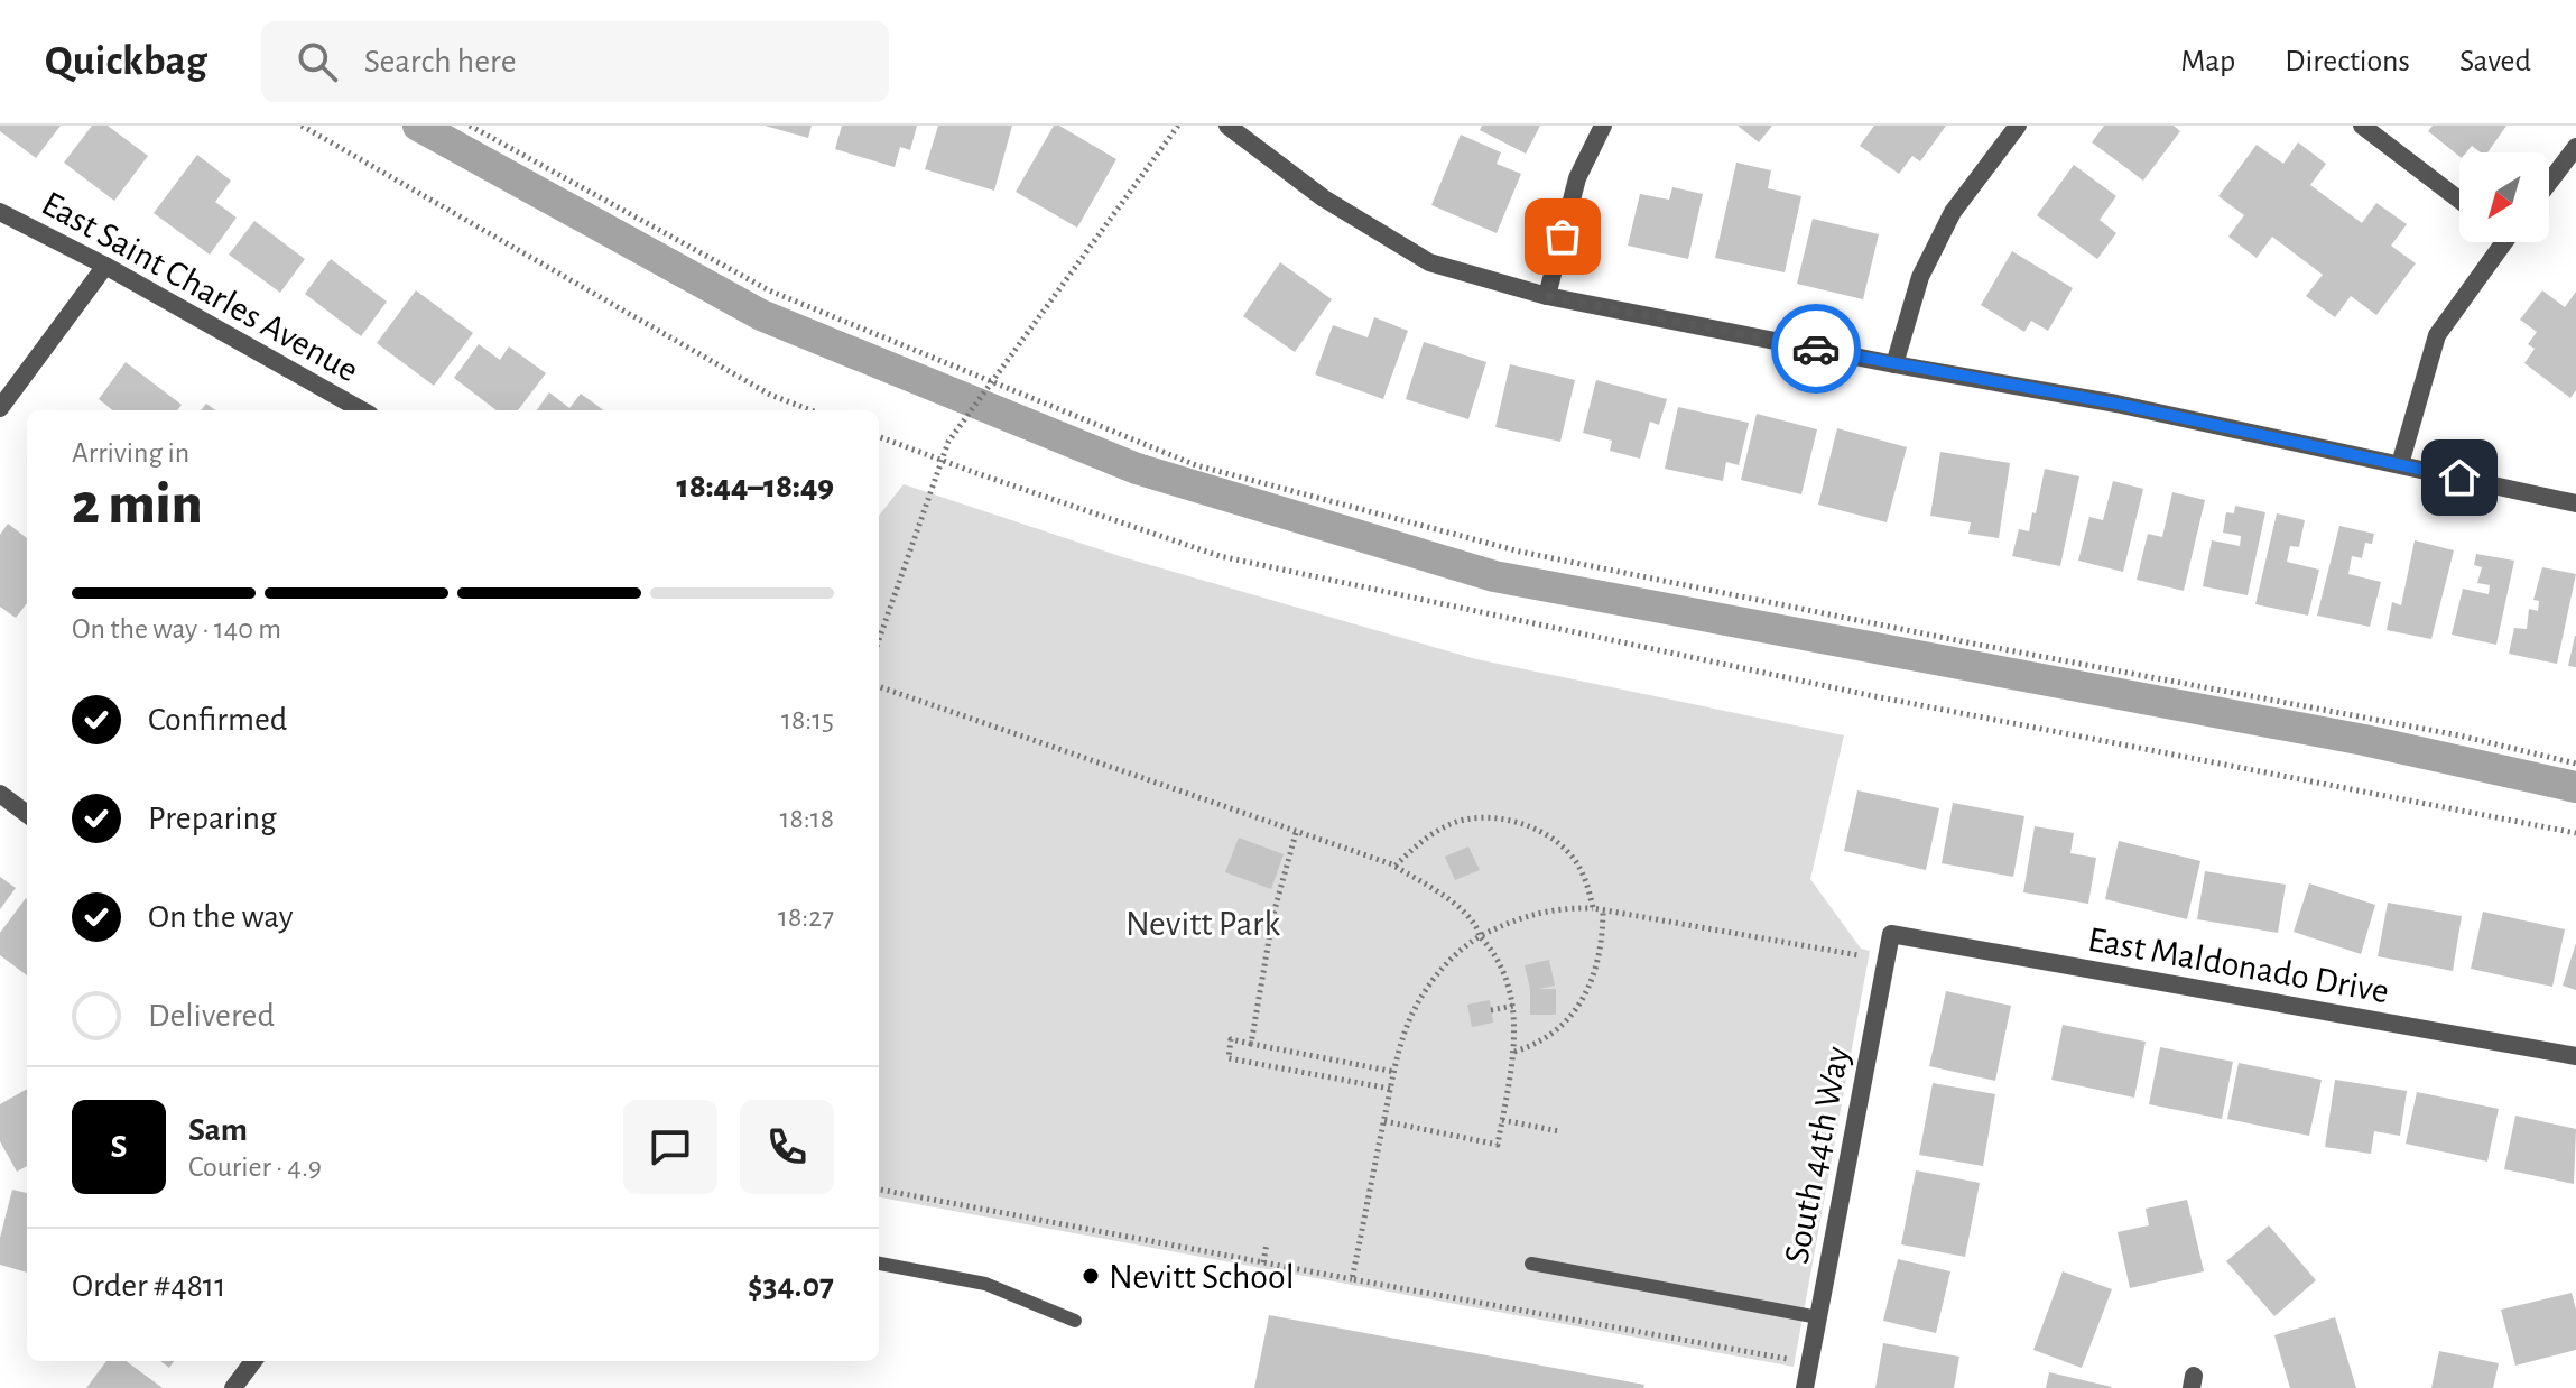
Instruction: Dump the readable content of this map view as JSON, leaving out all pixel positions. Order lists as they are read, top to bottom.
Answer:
{
  "streets": {
    "street": ["East Saint Charles Avenue", "East Maldonado Drive", "South 44th Way"]
  },
  "crossings": [
    ["East Maldonado Drive", "South 44th Way"]
  ],
  "parks": ["Nevitt Park"],
  "places": ["Nevitt School"],
  "north": "bottom left",
  "page": {
    "header": "Quickbag",
    "search": "Search here",
    "nav": ["Map", "Directions", "Saved"],
    "heading": ["2 min", "Arriving in", "18:44–18:49"],
    "panel": [
      "Sam",
      "Courier · 4.9",
      "Order #4811",
      "$34.07"
    ],
    "bar": "On the way · 140 m",
    "list": [
      ["Confirmed", "18:15"],
      ["Preparing", "18:18"],
      ["On the way", "18:27"],
      "Delivered"
    ],
    "round": "S"
  }
}
